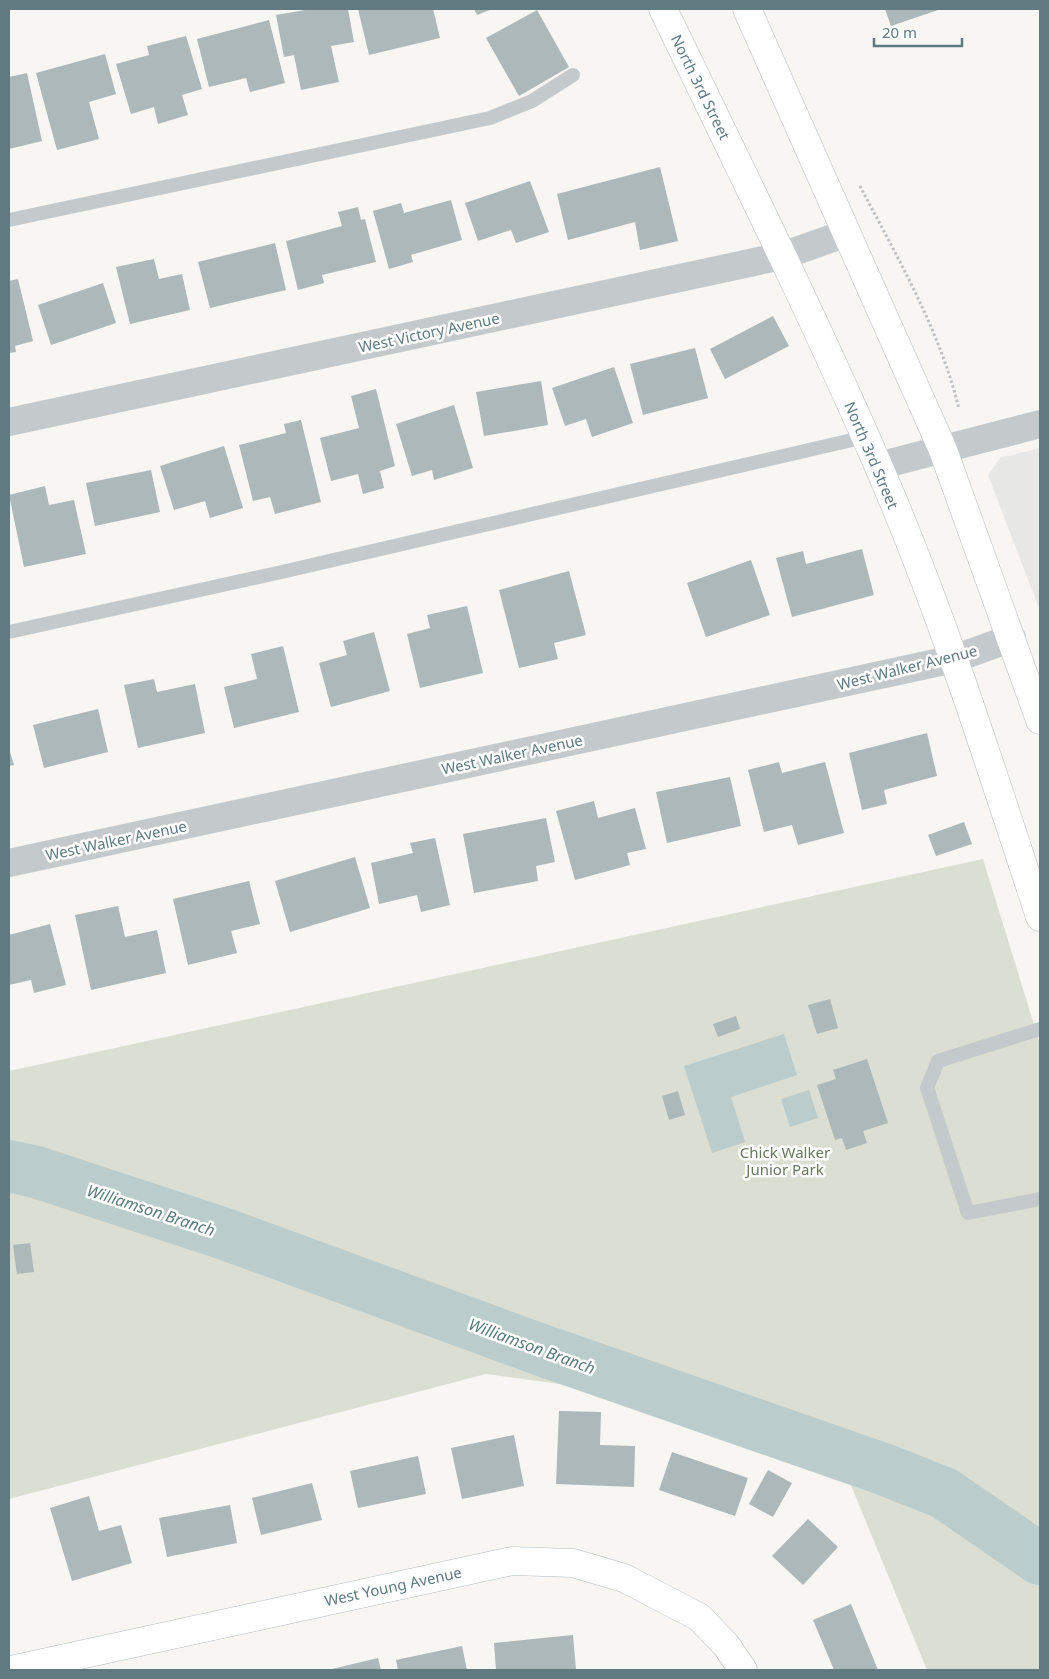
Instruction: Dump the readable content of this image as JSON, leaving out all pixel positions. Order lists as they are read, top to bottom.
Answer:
{
  "streets": {
    "main road": ["North 3rd Street", "West Young Avenue"],
    "street": ["West Victory Avenue", "West Walker Avenue"]
  },
  "crossings": [
    ["North 3rd Street", "West Victory Avenue"],
    ["North 3rd Street", "West Walker Avenue"]
  ],
  "water": ["Williamson Branch"],
  "parks": ["Chick Walker Junior Park"],
  "scale_bar": "20 m"
}
